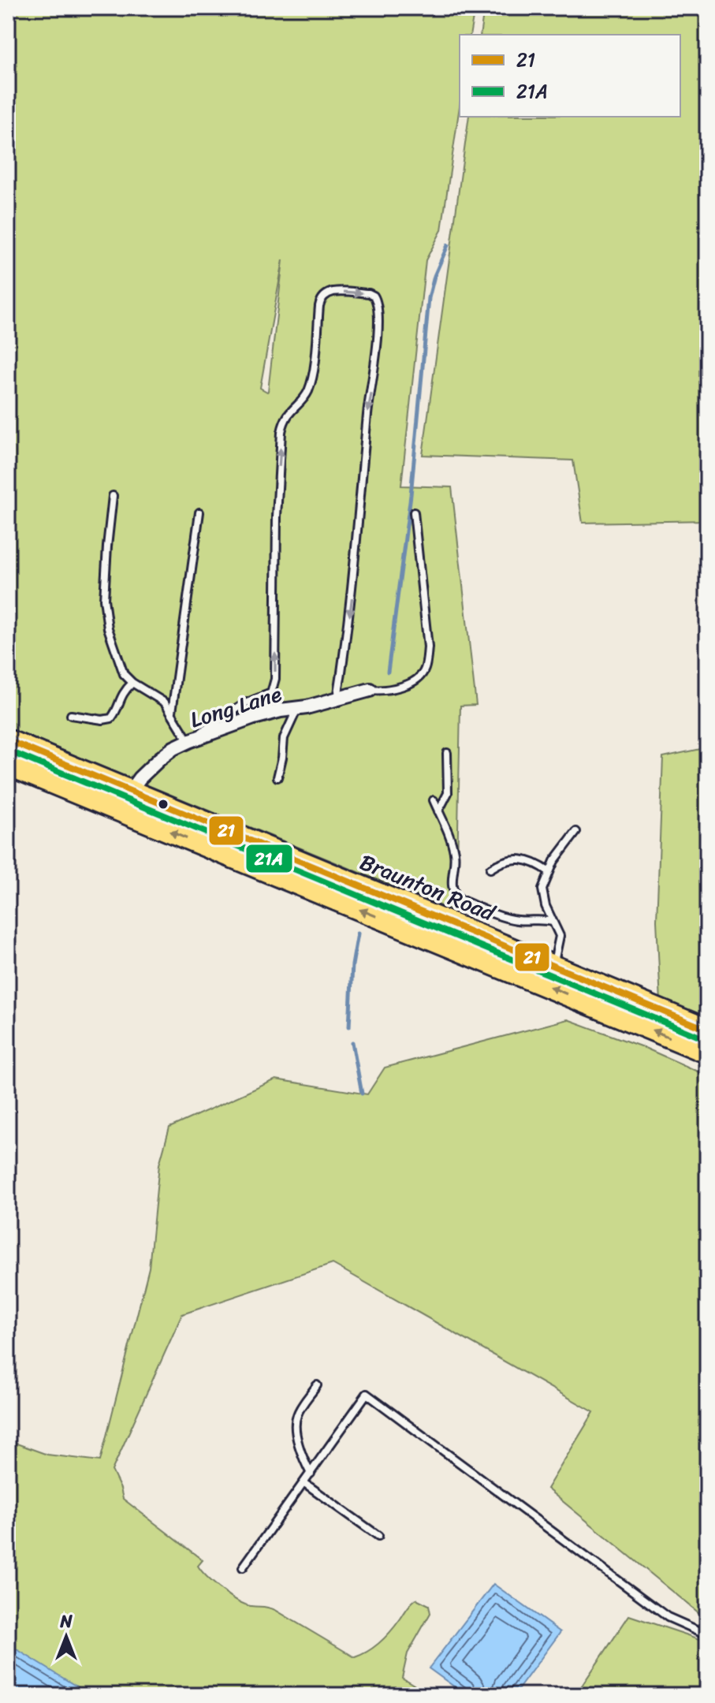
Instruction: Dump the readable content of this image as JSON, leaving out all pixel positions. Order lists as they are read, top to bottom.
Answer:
{
  "streets": {
    "main road": ["Braunton Road"],
    "street": ["Long Lane"]
  },
  "crossings": [
    ["Long Lane", "Braunton Road"]
  ],
  "lines": ["transit line 21", "transit line 21A"],
  "legend": ["21", "21A"],
  "north": "top"
}
